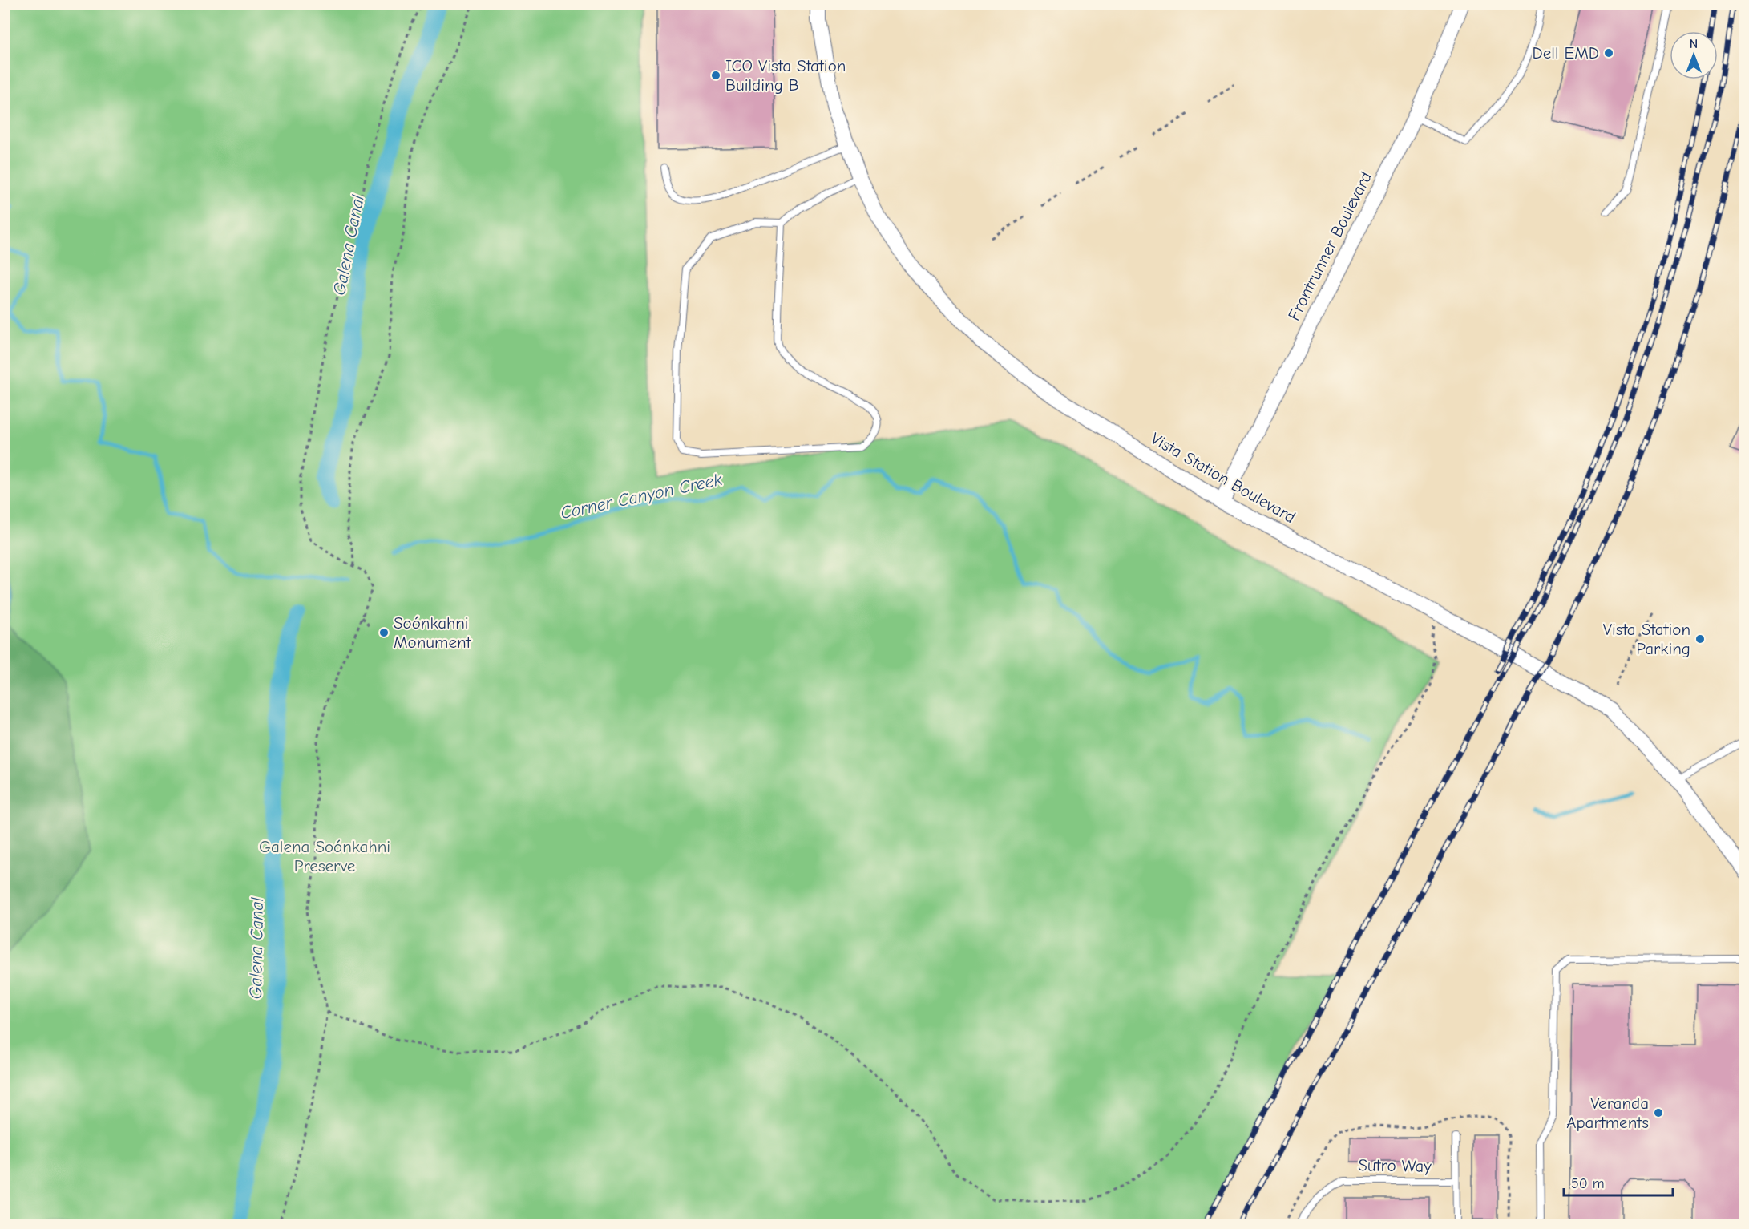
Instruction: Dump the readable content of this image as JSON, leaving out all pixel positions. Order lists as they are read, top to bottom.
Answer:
{
  "streets": {
    "street": ["Frontrunner Boulevard", "Vista Station Boulevard"],
    "lane": ["Sutro Way"]
  },
  "crossings": [
    ["Frontrunner Boulevard", "Vista Station Boulevard"]
  ],
  "water": ["Galena Canal", "Corner Canyon Creek"],
  "parks": ["Galena Soónkahni Preserve"],
  "places": [
    "Dell EMD",
    "ICO Vista Station Building B",
    "Soónkahni Monument",
    "Vista Station Parking",
    "Veranda Apartments"
  ],
  "scale_bar": "50 m",
  "north": "top"
}
